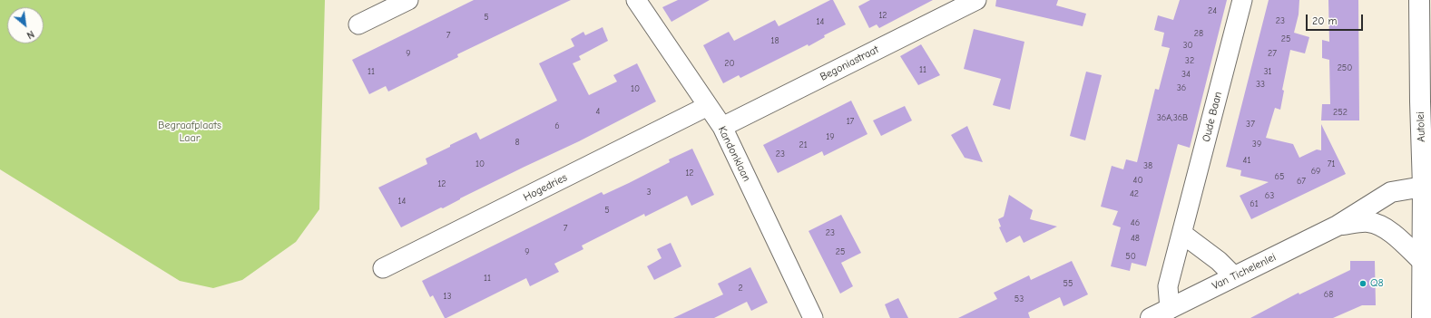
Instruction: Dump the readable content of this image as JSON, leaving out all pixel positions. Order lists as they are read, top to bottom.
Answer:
{
  "streets": {
    "street": [
      "Begoniastraat",
      "Oude Baan",
      "Autolei",
      "Kandonklaan",
      "Hogedries",
      "Van Tichelenlei"
    ]
  },
  "crossings": [
    ["Begoniastraat", "Kandonklaan"],
    ["Oude Baan", "Van Tichelenlei"],
    ["Autolei", "Van Tichelenlei"],
    ["Kandonklaan", "Hogedries"]
  ],
  "parks": ["Begraafplaats Laar"],
  "places": ["Q8"],
  "house_numbers": [
    "24",
    "12",
    "5",
    "23",
    "14",
    "28",
    "7",
    "25",
    "18",
    "30",
    "9",
    "27",
    "32",
    "20",
    "250",
    "11",
    "11",
    "31",
    "34",
    "33",
    "36",
    "10",
    "4",
    "252",
    "36A,36B",
    "17",
    "37",
    "6",
    "19",
    "8",
    "39",
    "21",
    "23",
    "41",
    "10",
    "71",
    "38",
    "69",
    "12",
    "65",
    "40",
    "67",
    "12",
    "3",
    "42",
    "63",
    "14",
    "61",
    "5",
    "46",
    "7",
    "23",
    "48",
    "9",
    "25",
    "50",
    "11",
    "55",
    "2",
    "68",
    "13",
    "53"
  ],
  "scale_bar": "20 m",
  "north": "bottom right"
}
